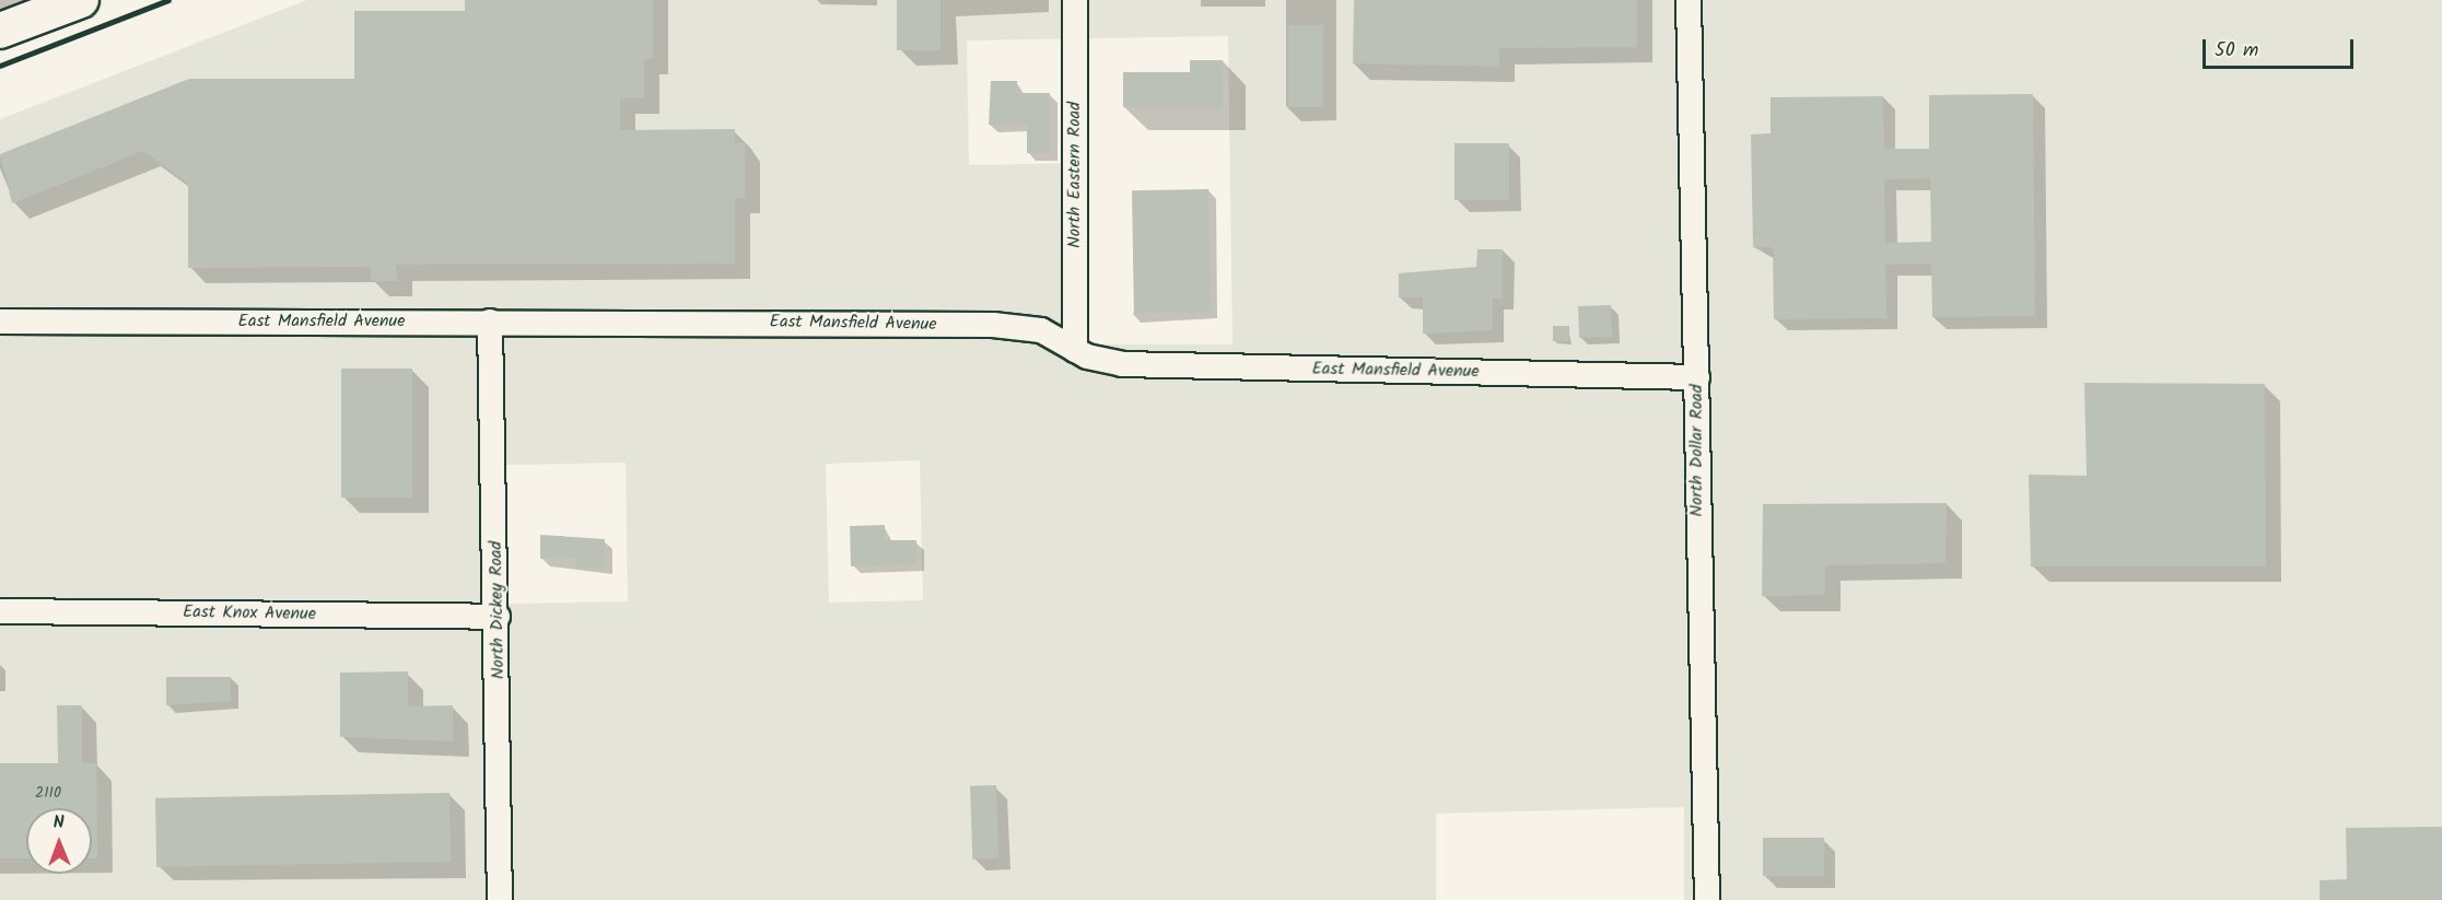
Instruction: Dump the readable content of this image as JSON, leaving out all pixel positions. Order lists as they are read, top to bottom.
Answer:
{
  "streets": {
    "street": [
      "North Eastern Road",
      "East Mansfield Avenue",
      "North Dollar Road",
      "North Dickey Road",
      "East Knox Avenue"
    ]
  },
  "crossings": [
    ["North Eastern Road", "East Mansfield Avenue"],
    ["East Mansfield Avenue", "North Dollar Road"],
    ["East Mansfield Avenue", "North Dickey Road"],
    ["North Dickey Road", "East Knox Avenue"]
  ],
  "house_numbers": ["2110"],
  "scale_bar": "50 m",
  "north": "top"
}
